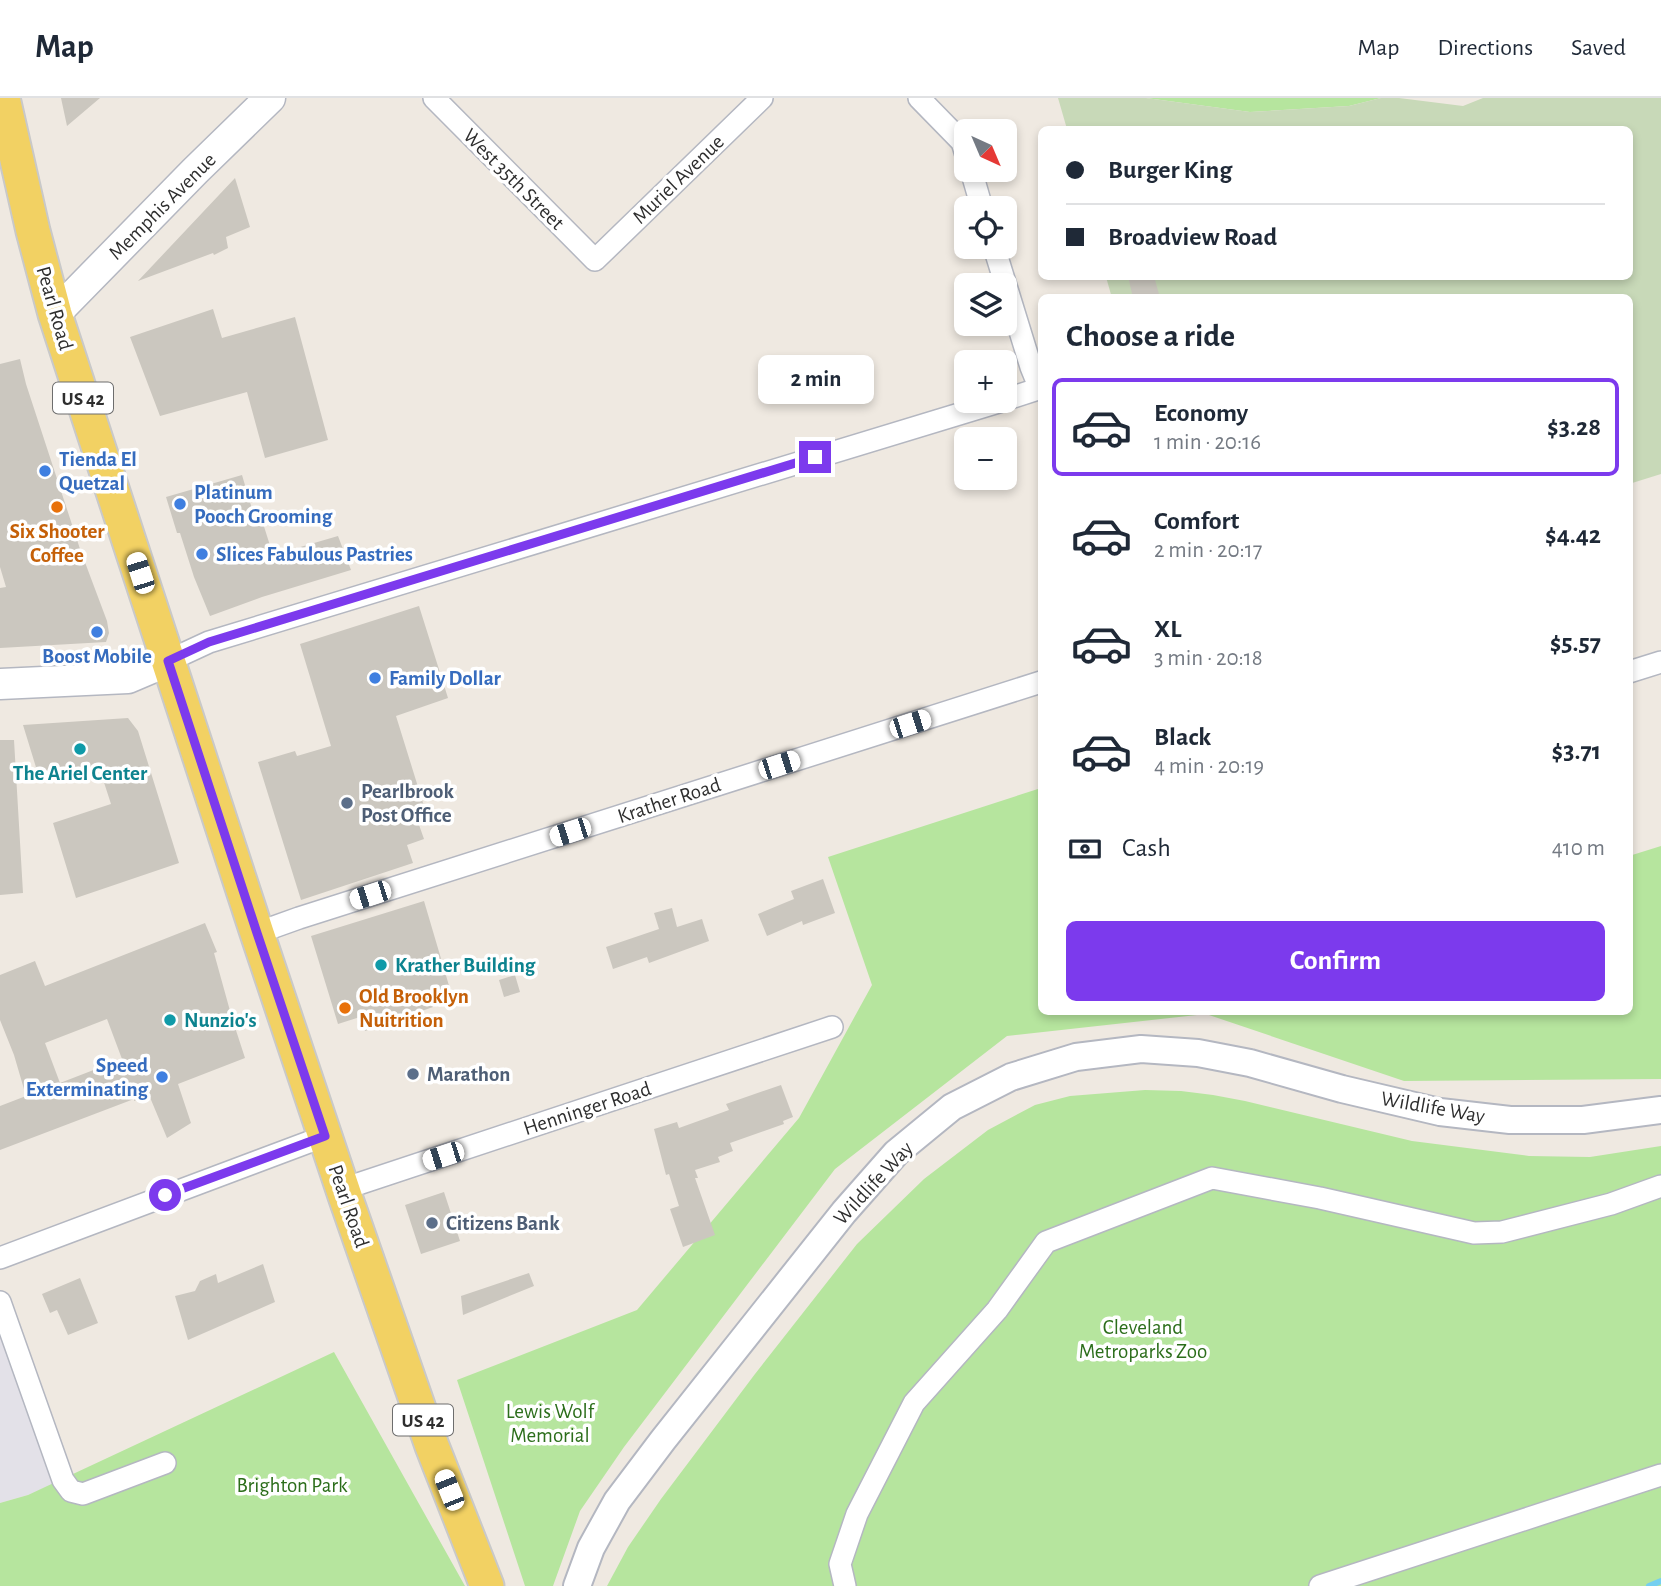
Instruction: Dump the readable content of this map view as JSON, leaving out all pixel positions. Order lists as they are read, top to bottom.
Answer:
{
  "streets": {
    "main road": ["Memphis Avenue", "Pearl Road", "US 42"],
    "street": [
      "West 35th Street",
      "Muriel Avenue",
      "Krather Road",
      "Wildlife Way",
      "Henninger Road"
    ]
  },
  "crossings": [
    ["West 35th Street", "Muriel Avenue"],
    ["Memphis Avenue", "Pearl Road"],
    ["Pearl Road", "Krather Road"],
    ["Pearl Road", "Henninger Road"]
  ],
  "parks": ["Cleveland Metroparks Zoo", "Lewis Wolf Memorial", "Brighton Park"],
  "places": [
    "Tienda El Quetzal",
    "Platinum Pooch Grooming",
    "Six Shooter Coffee",
    "Slices Fabulous Pastries",
    "Boost Mobile",
    "Family Dollar",
    "The Ariel Center",
    "Pearlbrook Post Office",
    "Krather Building",
    "Old Brooklyn Nuitrition",
    "Nunzio's",
    "Marathon",
    "Speed Exterminating",
    "Citizens Bank"
  ],
  "north": "bottom right",
  "page": {
    "header": "Map",
    "nav": ["Map", "Directions", "Saved"],
    "map_buttons": ["+", "−"],
    "banner": ["Burger King", "Broadview Road"],
    "heading": "Choose a ride",
    "bubble": "2 min",
    "list": [
      {
        "name": "Economy",
        "note": "1 min · 20:16",
        "value": "$3.28"
      },
      {
        "name": "Comfort",
        "note": "2 min · 20:17",
        "value": "$4.42"
      },
      {
        "name": "XL",
        "note": "3 min · 20:18",
        "value": "$5.57"
      },
      {
        "name": "Black",
        "note": "4 min · 20:19",
        "value": "$3.71"
      }
    ],
    "pay": ["Cash", "410 m"],
    "buttons": "Confirm"
  }
}
